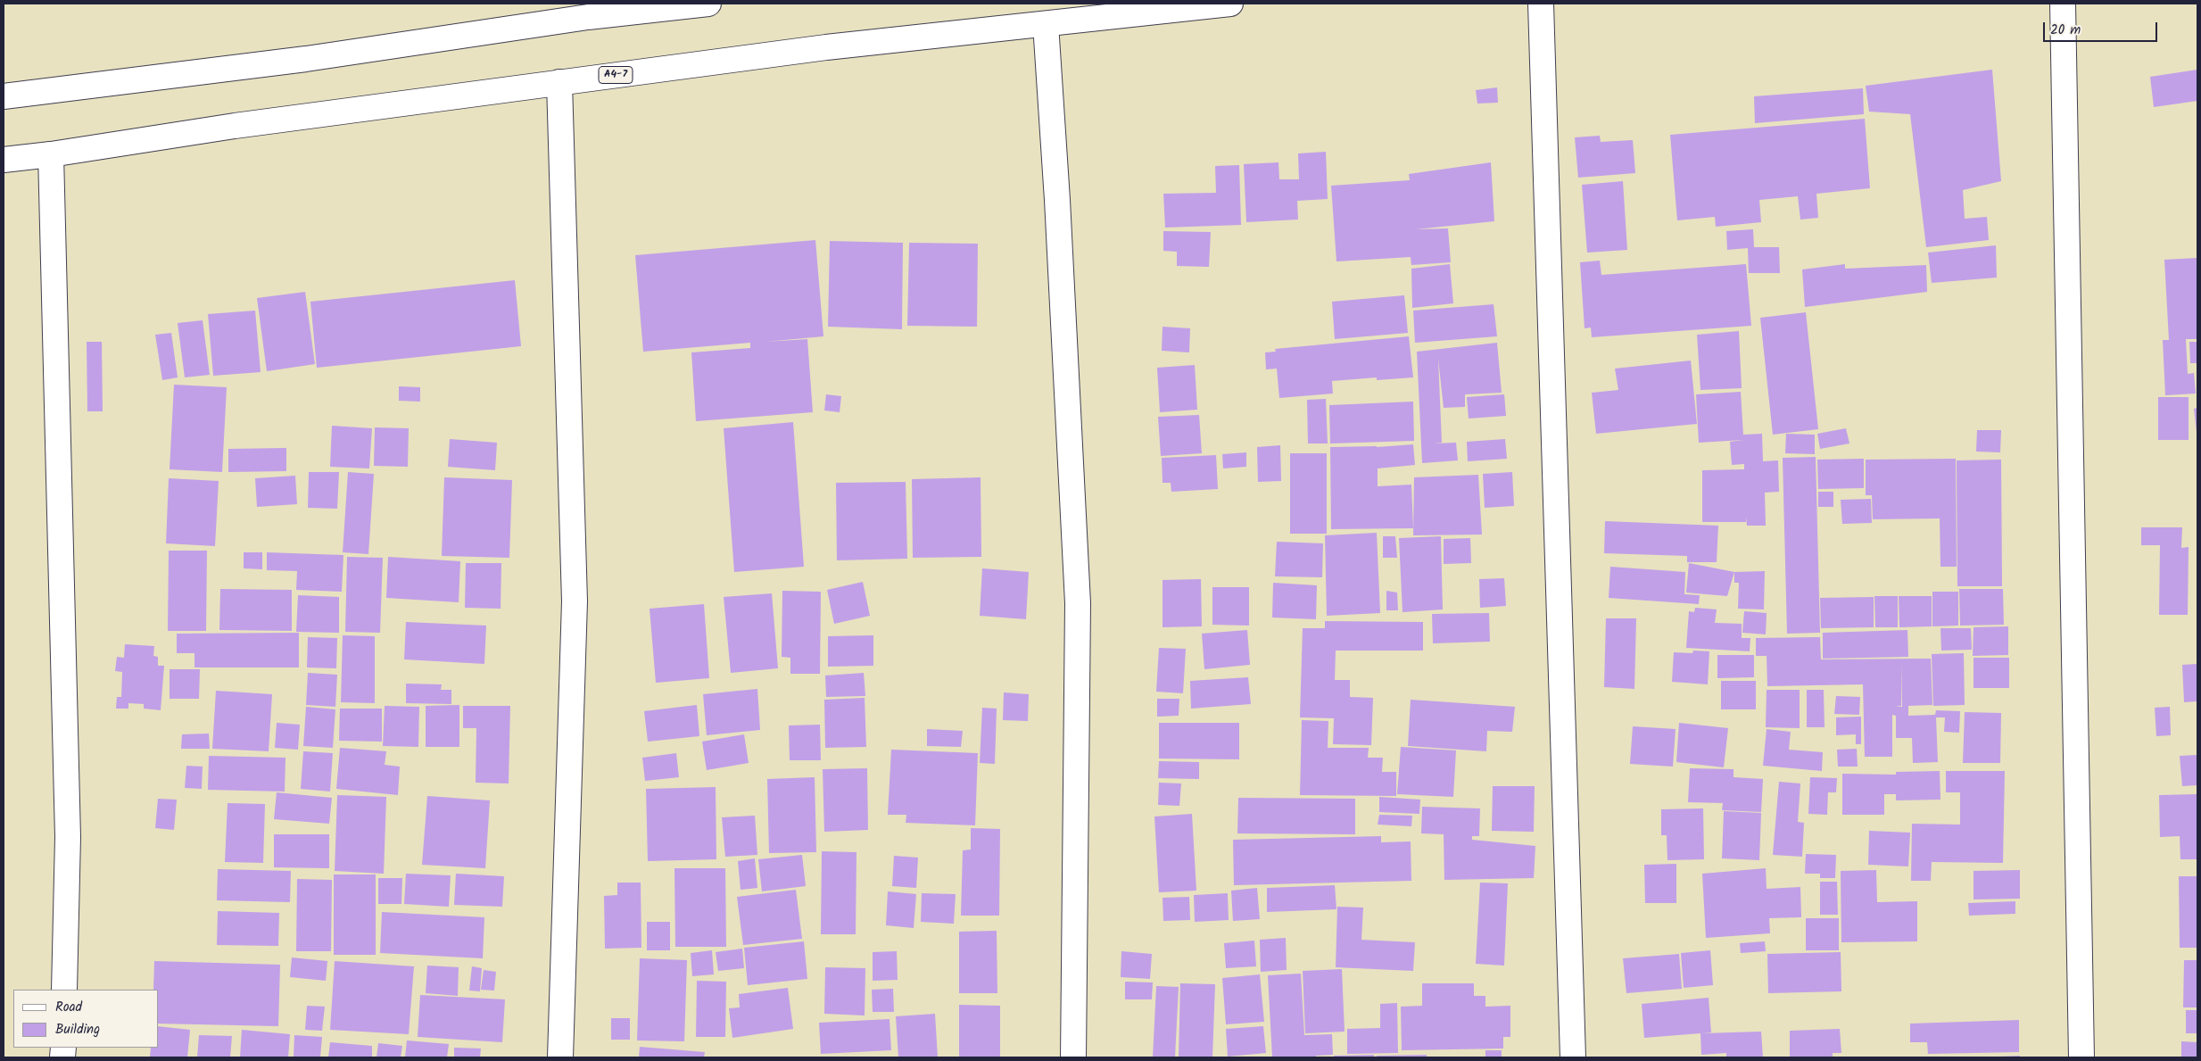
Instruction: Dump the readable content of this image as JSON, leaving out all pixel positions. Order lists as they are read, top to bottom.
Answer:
{
  "streets": {
    "main road": ["A4-7"]
  },
  "legend": ["Road", "Building"],
  "scale_bar": "20 m"
}
